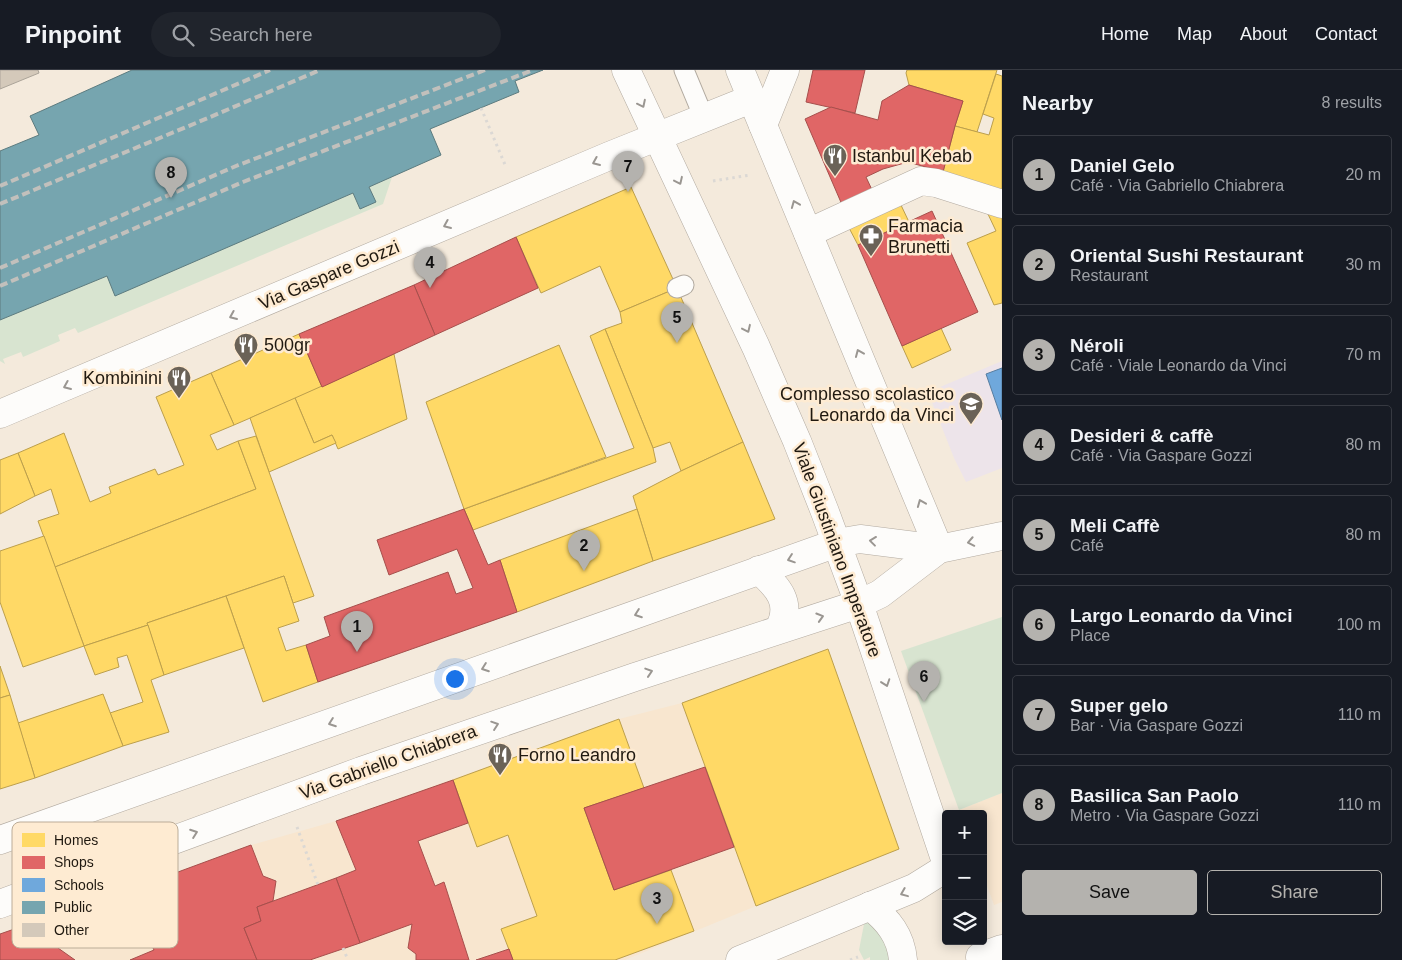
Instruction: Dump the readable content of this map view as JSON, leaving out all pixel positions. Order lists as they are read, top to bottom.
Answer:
{
  "streets": {
    "street": ["Via Gaspare Gozzi", "Viale Giustiniano Imperatore", "Via Gabriello Chiabrera"]
  },
  "crossings": [
    ["Via Gaspare Gozzi", "Viale Giustiniano Imperatore"],
    ["Viale Giustiniano Imperatore", "Via Gabriello Chiabrera"]
  ],
  "one_way": ["Via Gaspare Gozzi"],
  "places": {
    "restaurant": [
      "Istanbul Kebab",
      "500gr",
      "Kombinini",
      "Forno Leandro"
    ],
    "pharmacy": ["Farmacia Brunetti"],
    "school or university": ["Complesso scolastico Leonardo da Vinci"]
  },
  "legend": [
    "Homes",
    "Shops",
    "Schools",
    "Public",
    "Other"
  ],
  "page": {
    "header": "Pinpoint",
    "search": "Search here",
    "nav": [
      "Home",
      "Map",
      "About",
      "Contact"
    ],
    "heading": ["Nearby", "8 results"],
    "list": [
      {
        "mark": "1",
        "name": "Daniel Gelo",
        "note": "Café · Via Gabriello Chiabrera",
        "value": "20 m"
      },
      {
        "mark": "2",
        "name": "Oriental Sushi Restaurant",
        "note": "Restaurant",
        "value": "30 m"
      },
      {
        "mark": "3",
        "name": "Néroli",
        "note": "Café · Viale Leonardo da Vinci",
        "value": "70 m"
      },
      {
        "mark": "4",
        "name": "Desideri & caffè",
        "note": "Café · Via Gaspare Gozzi",
        "value": "80 m"
      },
      {
        "mark": "5",
        "name": "Meli Caffè",
        "note": "Café",
        "value": "80 m"
      },
      {
        "mark": "6",
        "name": "Largo Leonardo da Vinci",
        "note": "Place",
        "value": "100 m"
      },
      {
        "mark": "7",
        "name": "Super gelo",
        "note": "Bar · Via Gaspare Gozzi",
        "value": "110 m"
      },
      {
        "mark": "8",
        "name": "Basilica San Paolo",
        "note": "Metro · Via Gaspare Gozzi",
        "value": "110 m"
      }
    ],
    "pins": [
      "7",
      "8",
      "4",
      "5",
      "2",
      "1",
      "6",
      "3"
    ],
    "map_buttons": ["+", "−"],
    "buttons": ["Save", "Share"]
  }
}
